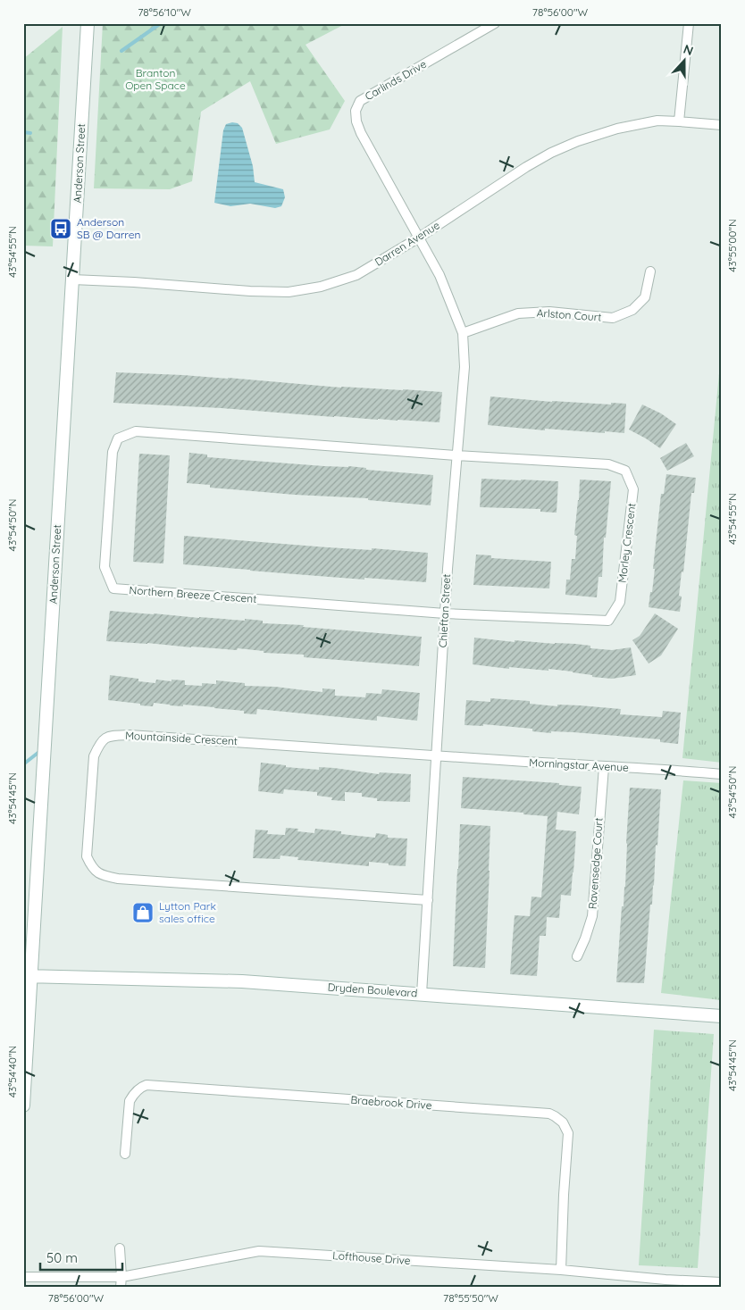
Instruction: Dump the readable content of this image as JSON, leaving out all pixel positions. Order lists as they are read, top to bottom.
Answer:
{
  "streets": {
    "street": [
      "Carlinds Drive",
      "Anderson Street",
      "Darren Avenue",
      "Arlston Court",
      "Morley Crescent",
      "Northern Breeze Crescent",
      "Chieftan Street",
      "Mountainside Crescent",
      "Morningstar Avenue",
      "Ravensedge Court",
      "Dryden Boulevard",
      "Braebrook Drive",
      "Lofthouse Drive"
    ]
  },
  "crossings": [
    ["Carlinds Drive", "Darren Avenue"],
    ["Carlinds Drive", "Chieftan Street"],
    ["Anderson Street", "Darren Avenue"],
    ["Anderson Street", "Dryden Boulevard"],
    ["Darren Avenue", "Chieftan Street"],
    ["Arlston Court", "Chieftan Street"],
    ["Morley Crescent", "Northern Breeze Crescent"],
    ["Morley Crescent", "Chieftan Street"],
    ["Northern Breeze Crescent", "Chieftan Street"],
    ["Chieftan Street", "Mountainside Crescent"],
    ["Chieftan Street", "Morningstar Avenue"],
    ["Chieftan Street", "Dryden Boulevard"],
    ["Mountainside Crescent", "Morningstar Avenue"],
    ["Morningstar Avenue", "Ravensedge Court"],
    ["Braebrook Drive", "Lofthouse Drive"]
  ],
  "parks": ["Branton Open Space"],
  "places": {
    "bus stop": ["Anderson SB @ Darren"],
    "shop": ["Lytton Park sales office"]
  },
  "scale_bar": "50 m",
  "north": "top",
  "coordinates": [
    "78°56'10\"W",
    "78°56'00\"W",
    "43°55'00\"N",
    "43°54'55\"N",
    "43°54'50\"N",
    "43°54'45\"N",
    "43°54'40\"N",
    "78°55'50\"W"
  ]
}
